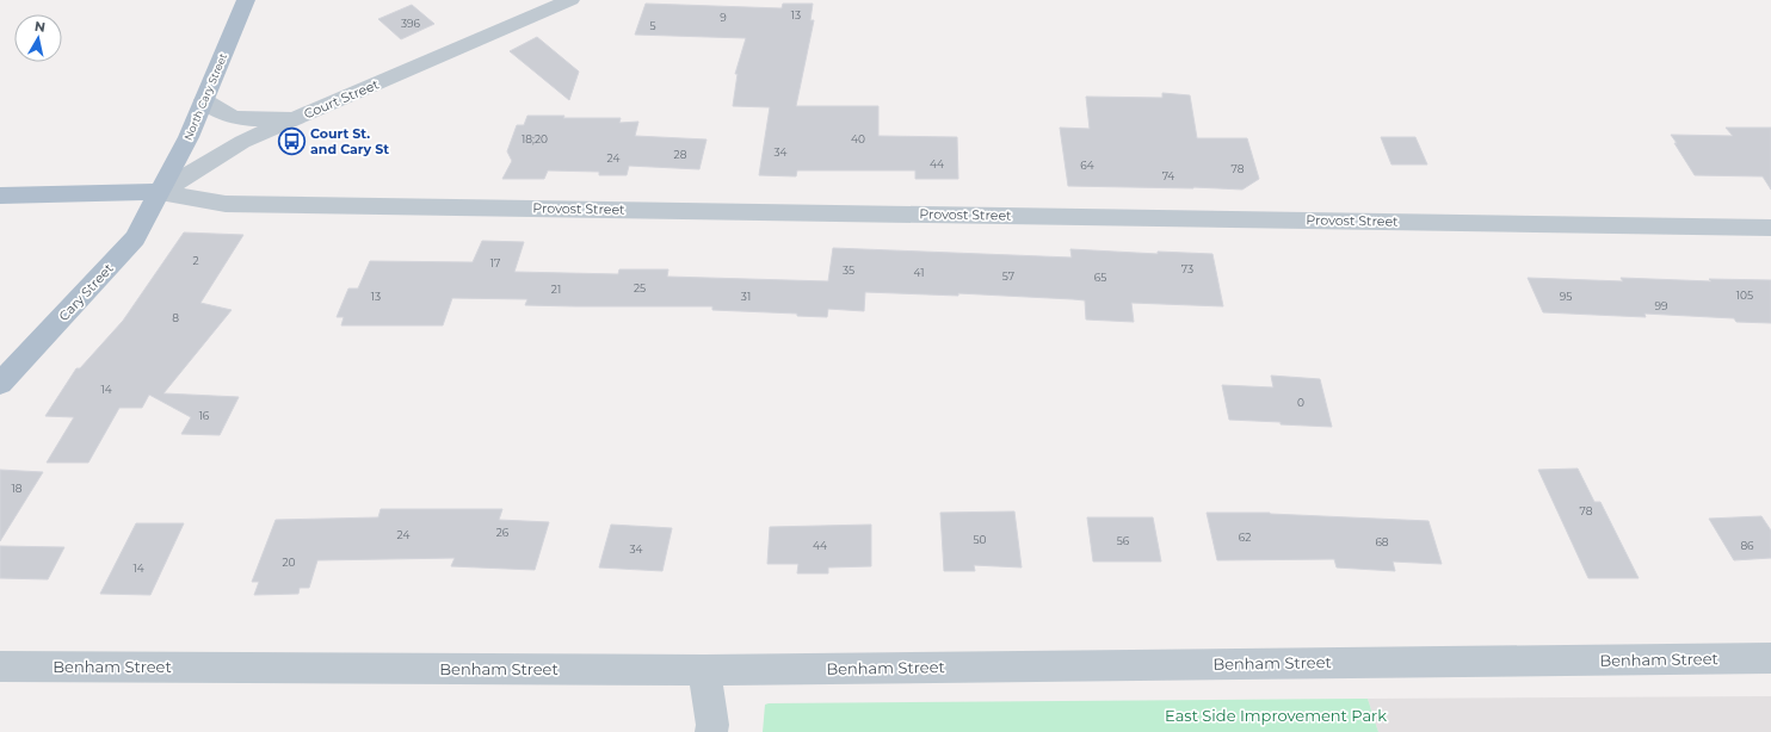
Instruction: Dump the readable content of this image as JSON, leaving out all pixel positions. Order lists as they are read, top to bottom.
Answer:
{
  "streets": {
    "main road": ["North Cary Street", "Cary Street"],
    "street": ["Court Street", "Provost Street", "Benham Street"]
  },
  "crossings": [
    ["North Cary Street", "Court Street"],
    ["North Cary Street", "Provost Street"],
    ["North Cary Street", "Cary Street"],
    ["Court Street", "Provost Street"],
    ["Court Street", "Cary Street"],
    ["Provost Street", "Cary Street"]
  ],
  "parks": ["East Side Improvement Park"],
  "places": {
    "bus stop": ["Court St. and Cary St"]
  },
  "house_numbers": [
    "13",
    "9",
    "396",
    "5",
    "18;20",
    "40",
    "34",
    "28",
    "24",
    "44",
    "64",
    "78",
    "74",
    "2",
    "17",
    "73",
    "35",
    "41",
    "57",
    "65",
    "25",
    "21",
    "105",
    "13",
    "31",
    "95",
    "99",
    "8",
    "14",
    "0",
    "16",
    "18",
    "78",
    "26",
    "24",
    "62",
    "50",
    "56",
    "68",
    "44",
    "86",
    "34",
    "20",
    "14"
  ],
  "north": "top"
}
